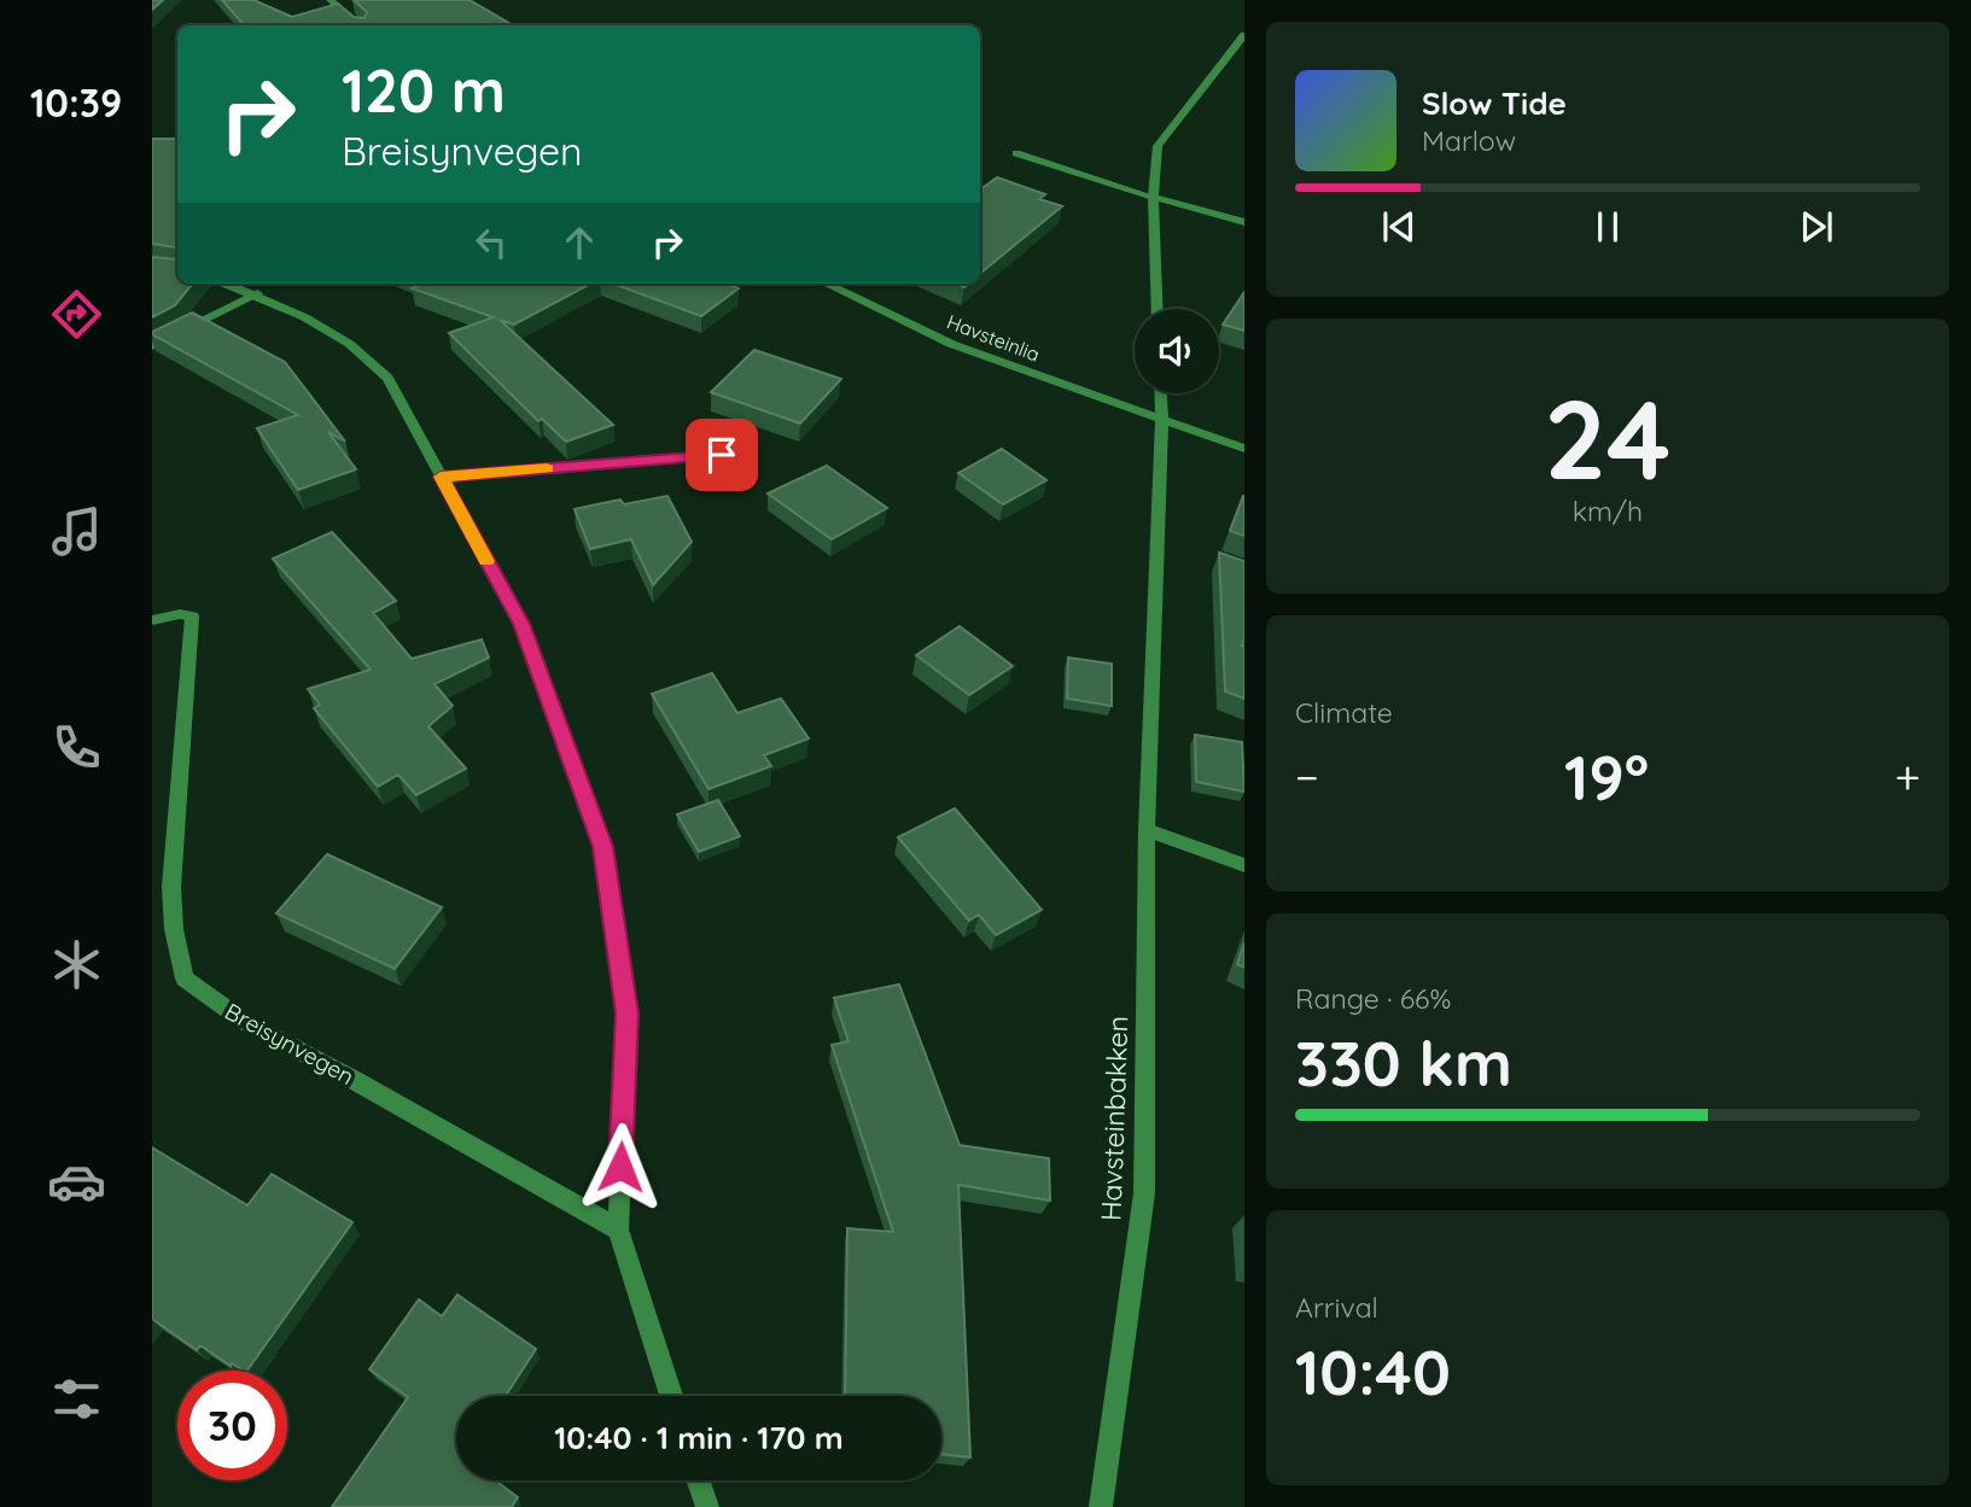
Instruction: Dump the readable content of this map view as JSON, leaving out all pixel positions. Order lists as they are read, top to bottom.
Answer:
{
  "streets": {
    "street": ["Havsteinlia", "Breisynvegen", "Havsteinbakken"]
  },
  "crossings": [
    ["Havsteinlia", "Havsteinbakken"]
  ],
  "page": {
    "tabs": "10:39",
    "turn": ["120 m", "Breisynvegen"],
    "song": ["Slow Tide", "Marlow"],
    "tile": [
      ["24", "km/h"],
      "Climate",
      ["Range · 66%", "330 km"],
      ["Arrival", "10:40"]
    ],
    "heat": ["−", "19°", "+"],
    "limit": "30",
    "trip": "10:40 · 1 min · 170 m"
  }
}
